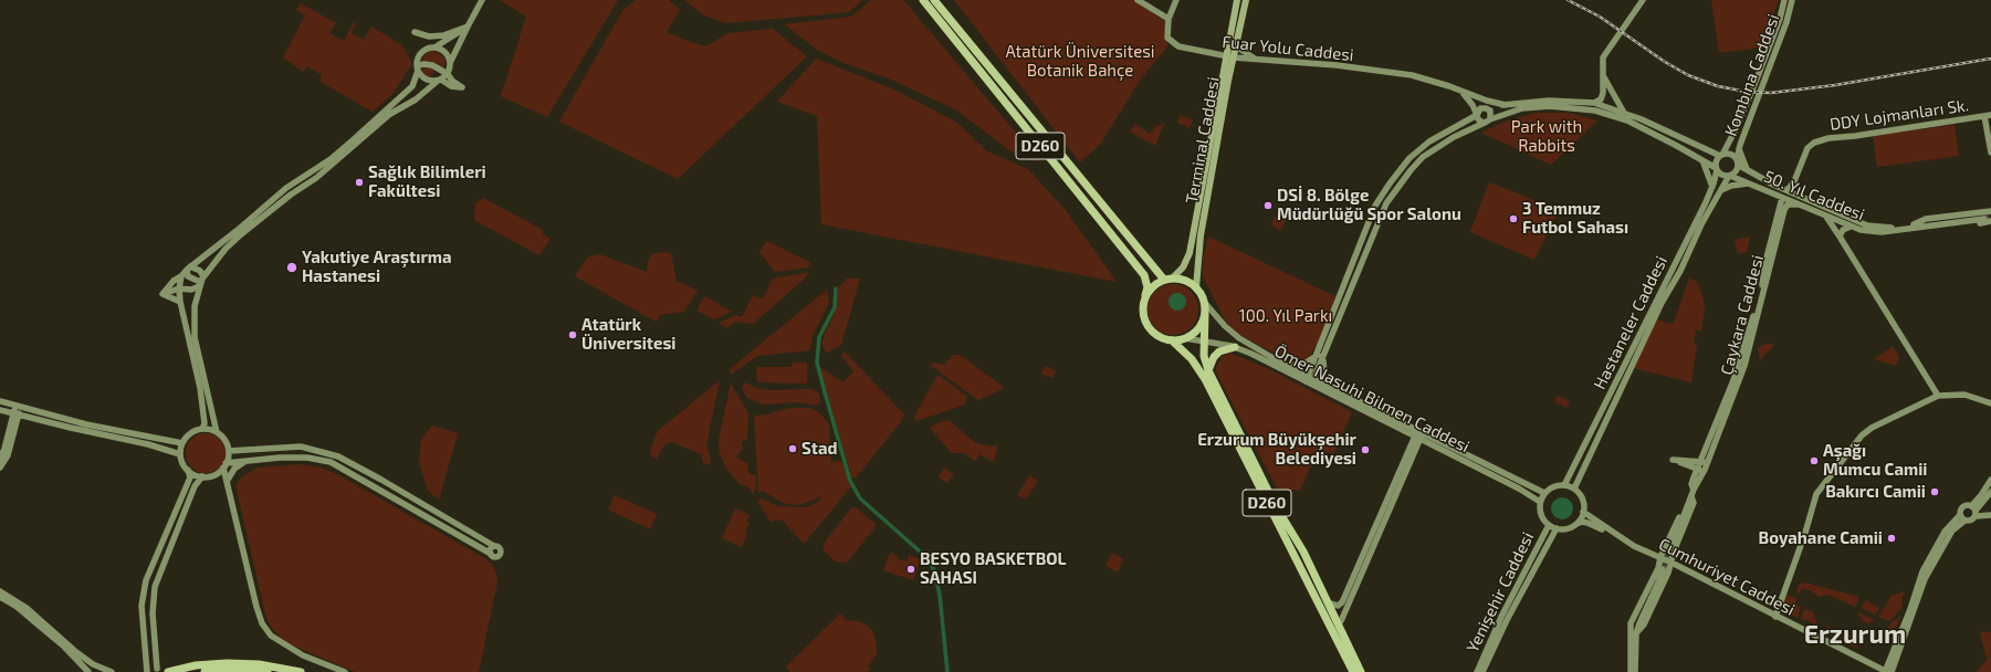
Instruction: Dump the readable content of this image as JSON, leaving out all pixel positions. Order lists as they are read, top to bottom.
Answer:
{
  "streets": {
    "highway": ["D260"],
    "main road": [
      "Fuar Yolu Caddesi",
      "Kombina Caddesi",
      "DDY Lojmanları Sk.",
      "Terminal Caddesi",
      "50. Yıl Caddesi",
      "Çaykara Caddesi",
      "Hastaneler Caddesi",
      "Ömer Nasuhi Bilmen Caddesi",
      "Cumhuriyet Caddesi",
      "Yenişehir Caddesi"
    ]
  },
  "crossings": [
    ["Fuar Yolu Caddesi", "Terminal Caddesi"],
    ["Kombina Caddesi", "50. Yıl Caddesi"],
    ["Kombina Caddesi", "Hastaneler Caddesi"],
    ["DDY Lojmanları Sk.", "50. Yıl Caddesi"],
    ["Terminal Caddesi", "D260"],
    ["Terminal Caddesi", "Ömer Nasuhi Bilmen Caddesi"],
    ["D260", "Ömer Nasuhi Bilmen Caddesi"],
    ["50. Yıl Caddesi", "Çaykara Caddesi"],
    ["50. Yıl Caddesi", "Hastaneler Caddesi"],
    ["Hastaneler Caddesi", "Ömer Nasuhi Bilmen Caddesi"],
    ["Hastaneler Caddesi", "Cumhuriyet Caddesi"],
    ["Hastaneler Caddesi", "Yenişehir Caddesi"],
    ["Ömer Nasuhi Bilmen Caddesi", "Cumhuriyet Caddesi"],
    ["Ömer Nasuhi Bilmen Caddesi", "Yenişehir Caddesi"],
    ["Cumhuriyet Caddesi", "Yenişehir Caddesi"]
  ],
  "districts": ["Erzurum"],
  "parks": ["Atatürk Üniversitesi Botanik Bahçe", "Park with Rabbits", "100. Yıl Parkı"],
  "places": [
    "Sağlık Bilimleri Fakültesi",
    "DSİ 8. Bölge Müdürlüğü Spor Salonu",
    "3 Temmuz Futbol Sahası",
    "Yakutiye Araştırma Hastanesi",
    "Atatürk Üniversitesi",
    "Stad",
    "Erzurum Büyükşehir Belediyesi",
    "Aşağı Mumcu Camii",
    "Bakırcı Camii",
    "Boyahane Camii",
    "BESYO BASKETBOL SAHASI"
  ]
}
